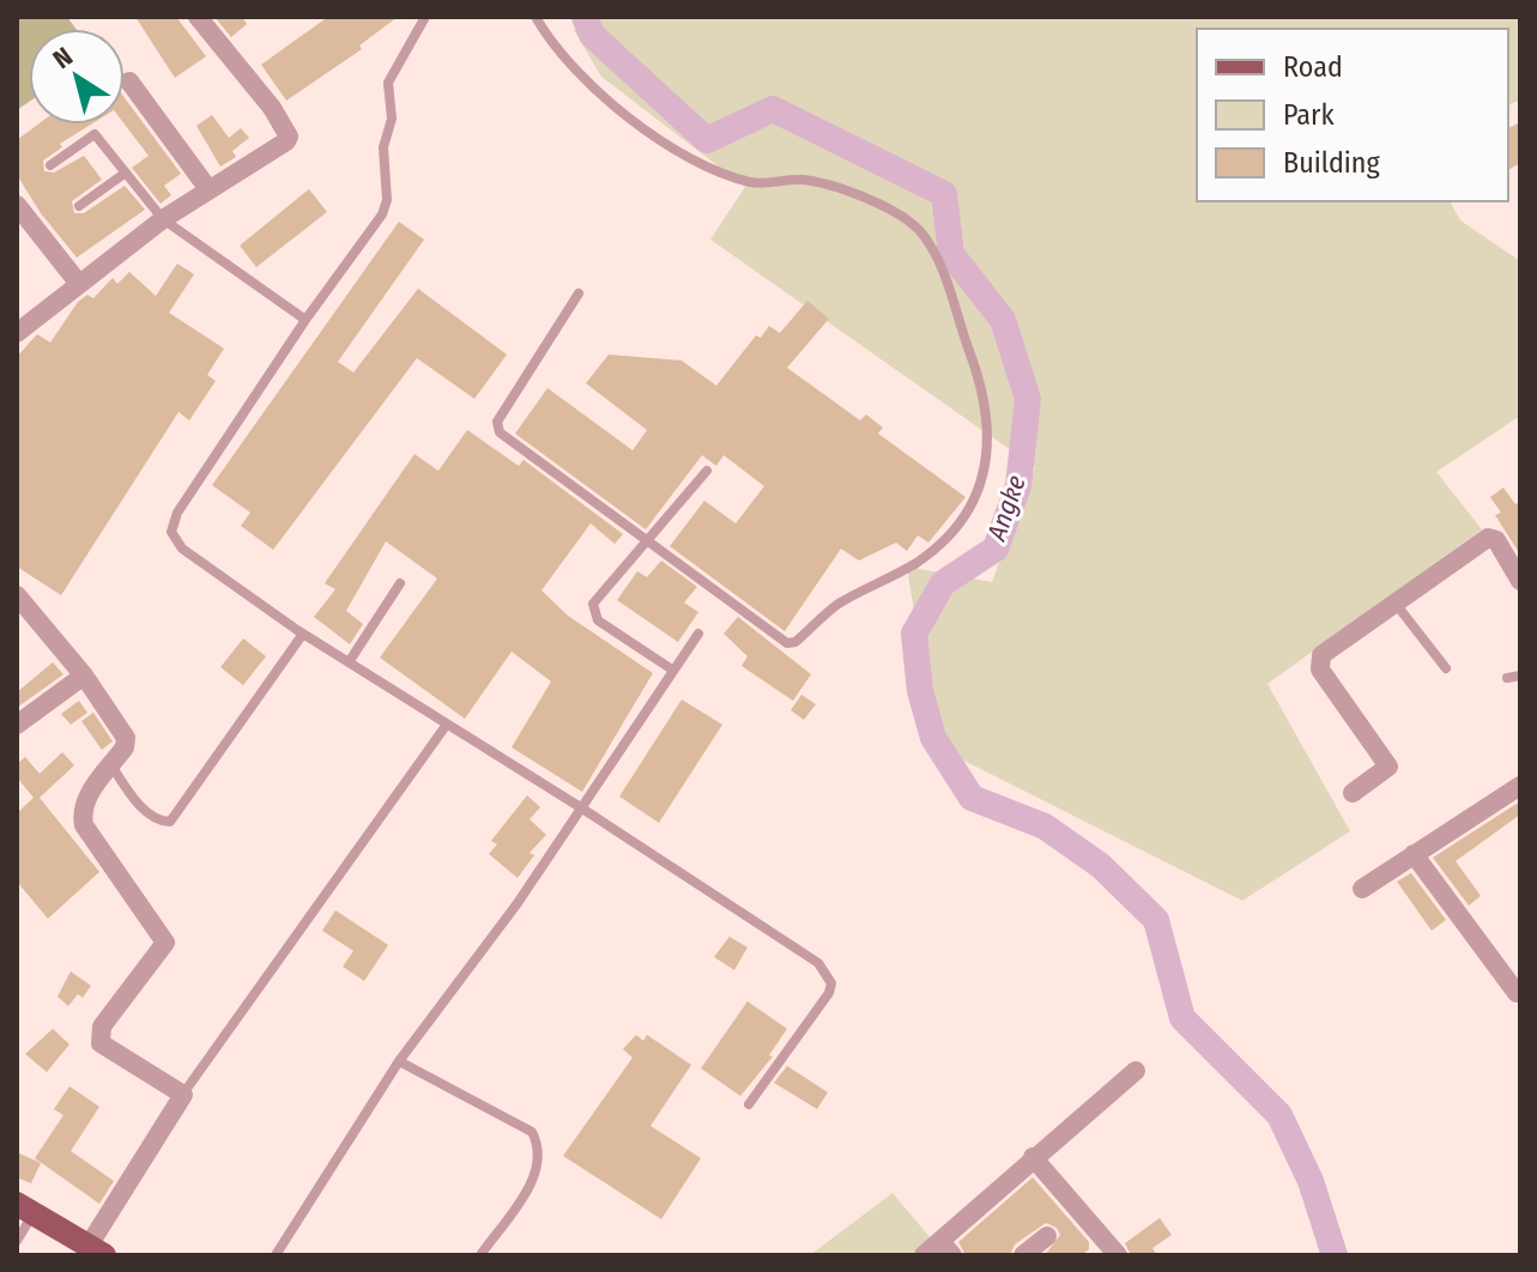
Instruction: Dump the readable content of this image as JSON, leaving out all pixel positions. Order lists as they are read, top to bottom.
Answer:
{
  "water": ["Angke"],
  "legend": ["Road", "Park", "Building"],
  "north": "top left"
}
